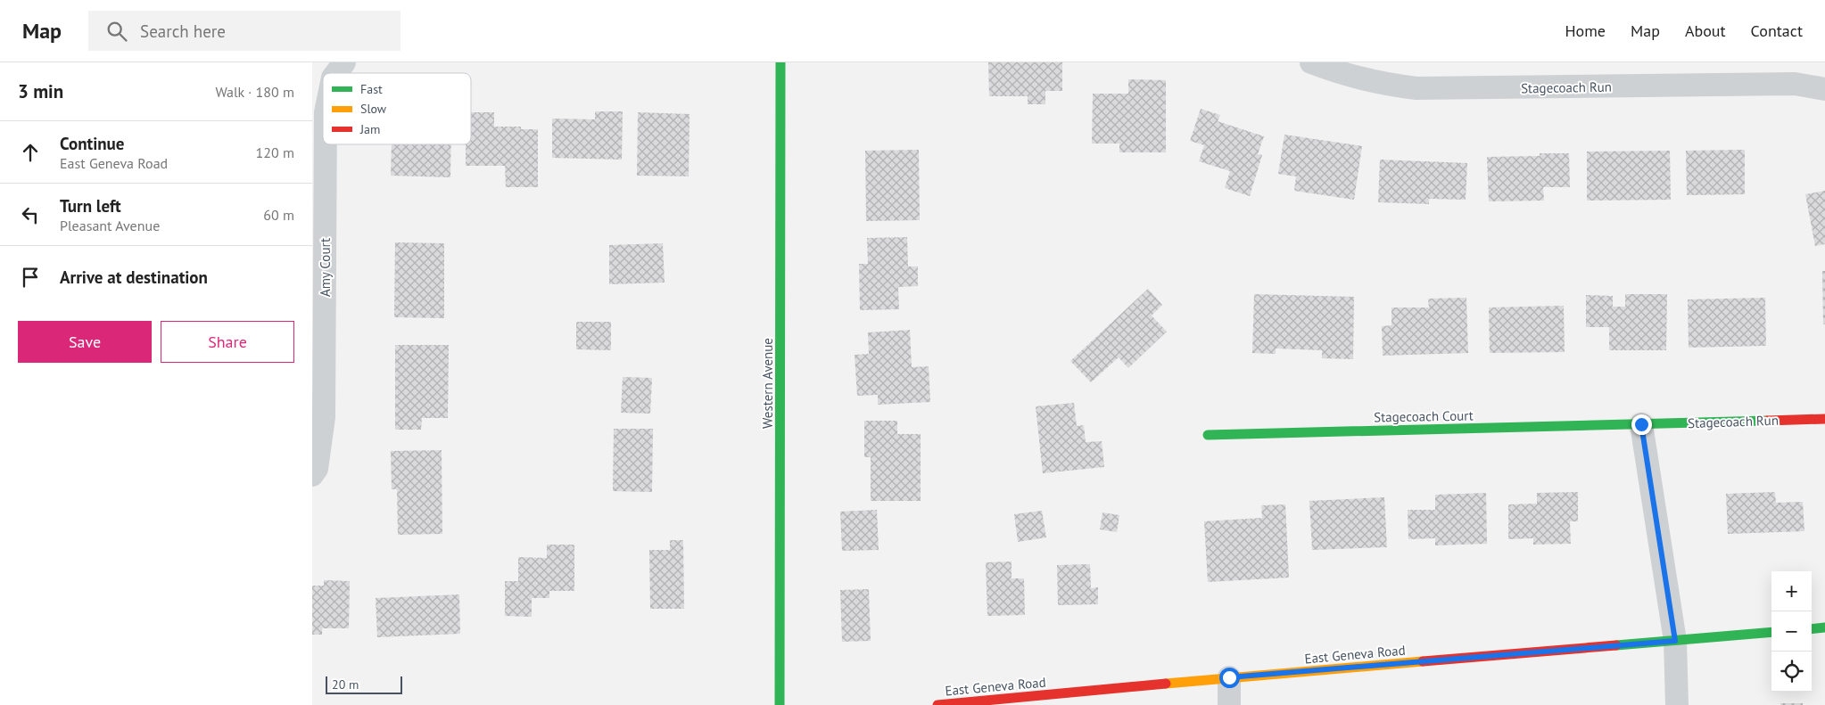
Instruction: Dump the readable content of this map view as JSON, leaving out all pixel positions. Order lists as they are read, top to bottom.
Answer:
{
  "streets": {
    "street": [
      "Stagecoach Run",
      "Amy Court",
      "Western Avenue",
      "Stagecoach Court",
      "East Geneva Road"
    ]
  },
  "crossings": [
    ["Stagecoach Run", "Stagecoach Court"]
  ],
  "legend": ["Fast", "Slow", "Jam"],
  "scale_bar": "20 m",
  "page": {
    "header": "Map",
    "search": "Search here",
    "nav": [
      "Home",
      "Map",
      "About",
      "Contact"
    ],
    "heading": ["3 min", "Walk · 180 m"],
    "list": [
      ["Continue", "East Geneva Road", "120 m"],
      ["Turn left", "Pleasant Avenue", "60 m"],
      "Arrive at destination"
    ],
    "buttons": ["Save", "Share"],
    "map_buttons": ["+", "−"],
    "scale": "20 m"
  }
}
